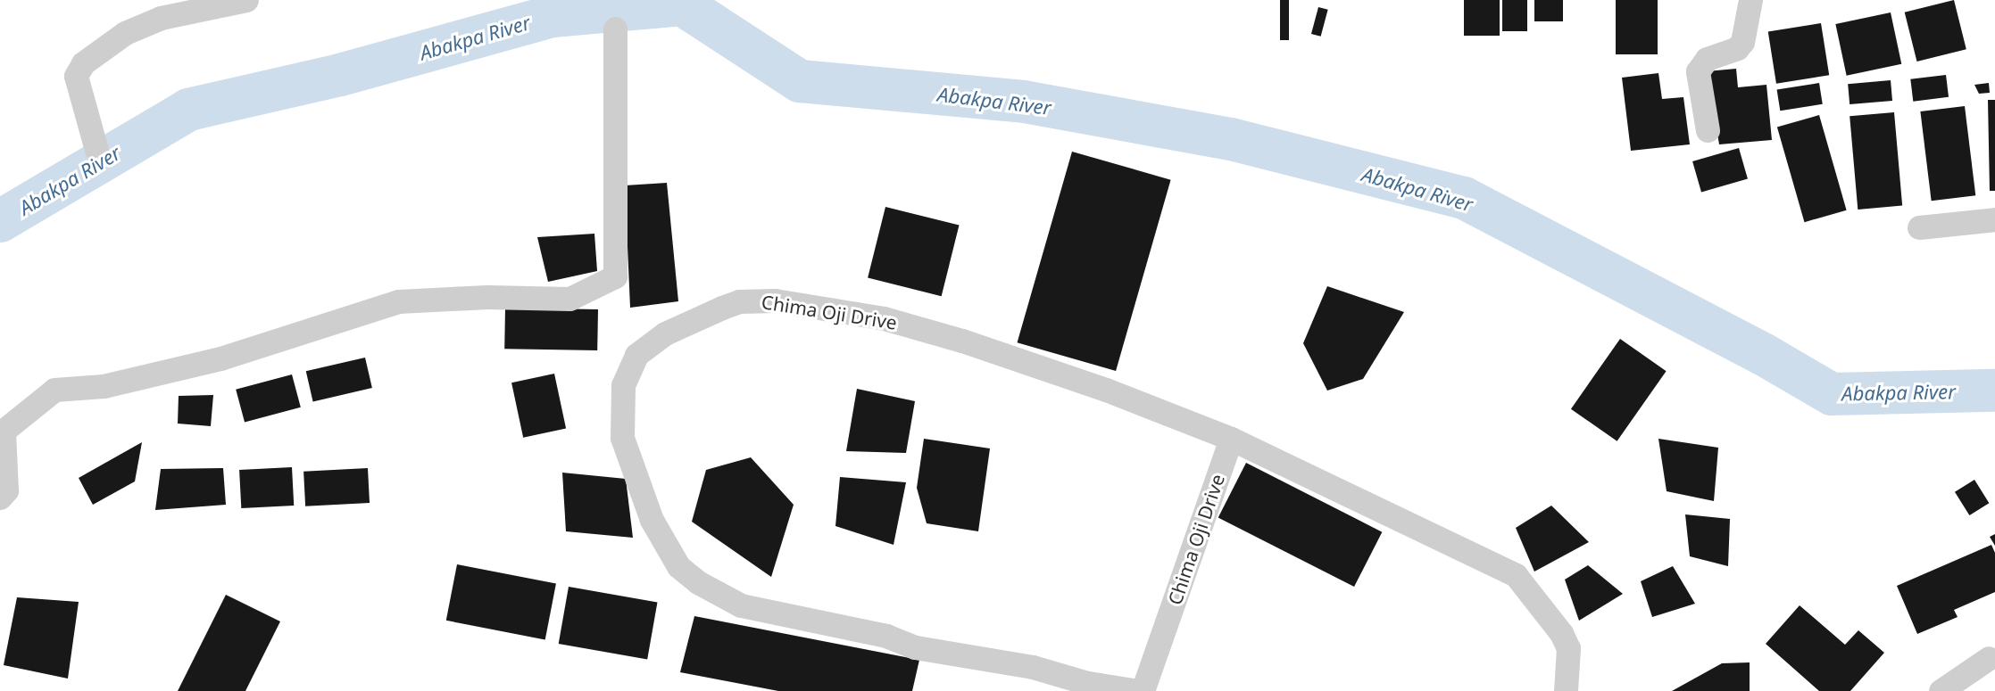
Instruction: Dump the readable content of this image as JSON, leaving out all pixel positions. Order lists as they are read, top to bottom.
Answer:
{
  "streets": {
    "street": ["Chima Oji Drive"]
  },
  "water": ["Abakpa River"]
}
